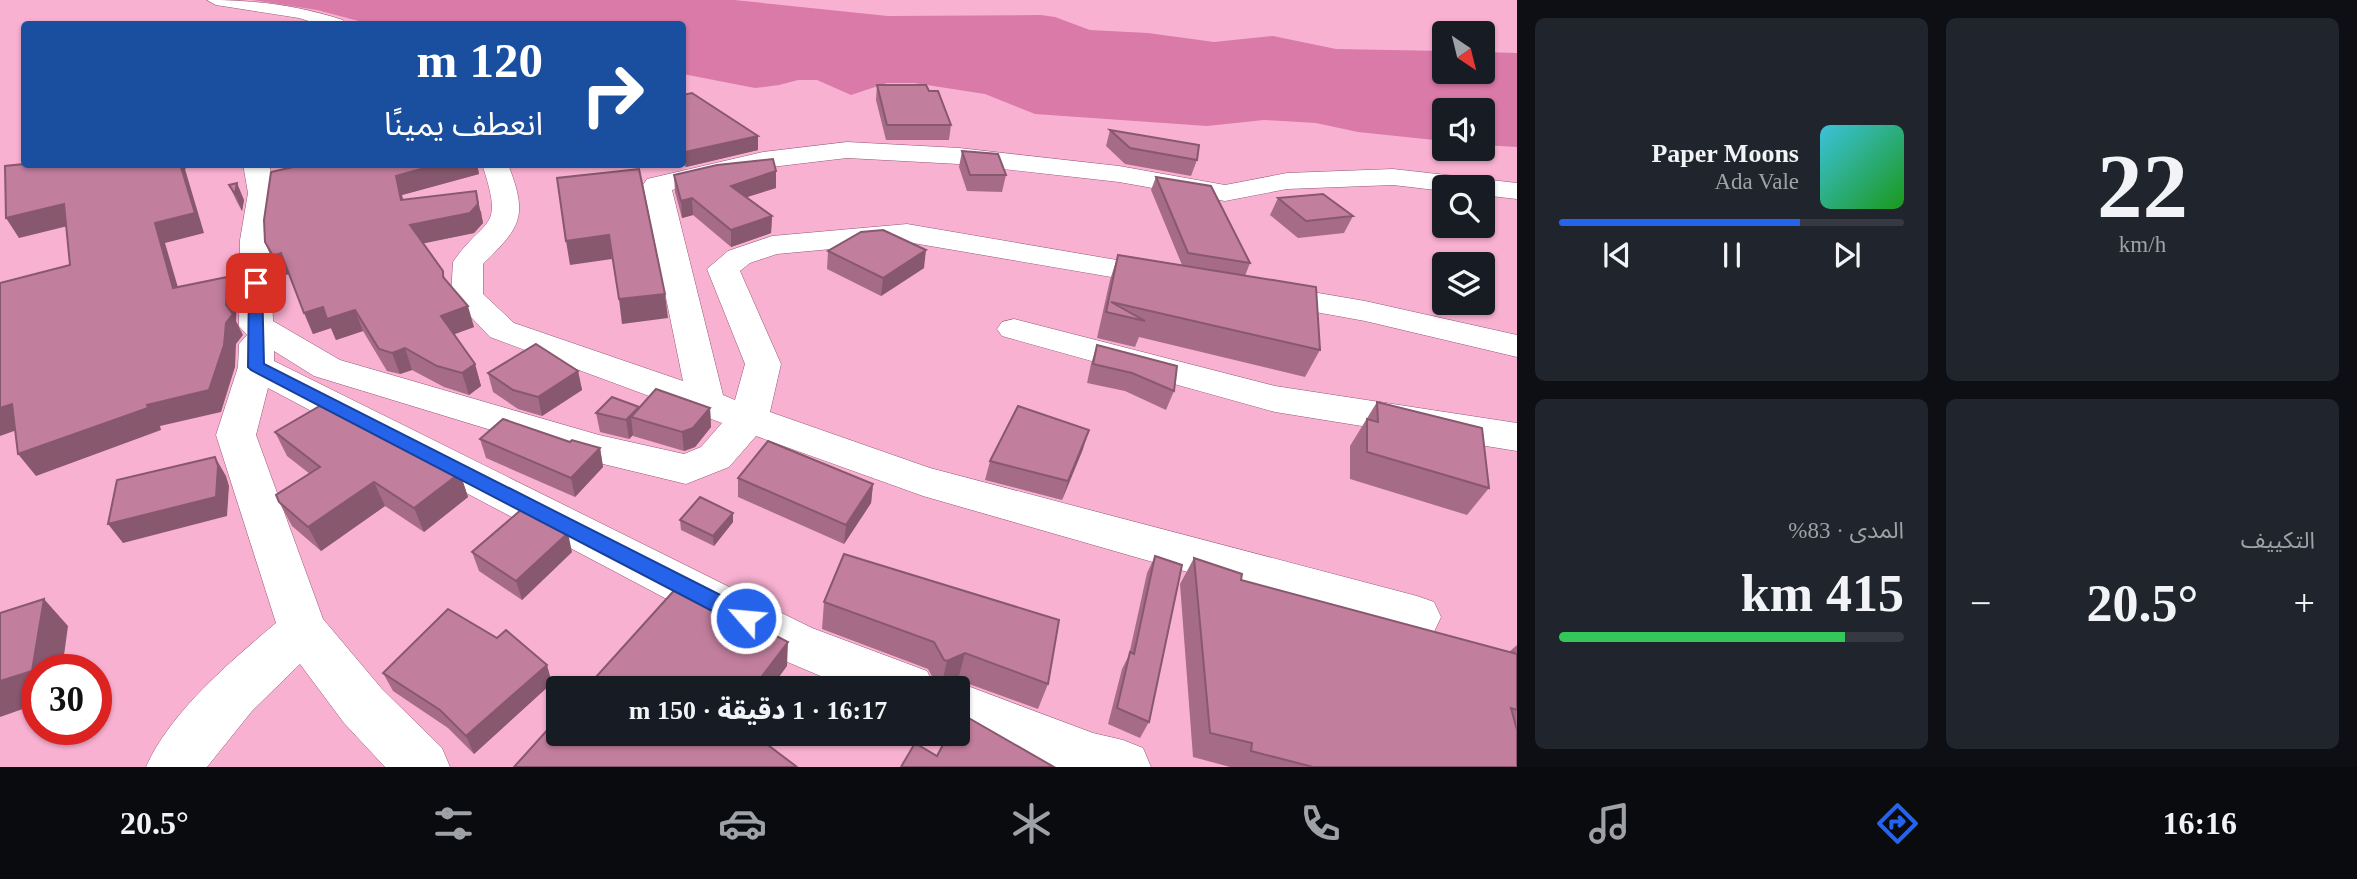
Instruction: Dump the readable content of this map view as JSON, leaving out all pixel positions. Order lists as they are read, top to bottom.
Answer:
{
  "north": "bottom right",
  "page": {
    "tile": [
      ["22", "km/h"],
      "التكييف",
      ["المدى · 83%", "415 km"]
    ],
    "turn": ["120 m", "انعطف يمينًا"],
    "song": ["Paper Moons", "Ada Vale"],
    "heat": ["−", "20.5°", "+"],
    "limit": "30",
    "trip": "16:17 · 1 دقيقة · 150 m",
    "tabs": ["16:16", "20.5°"]
  }
}
